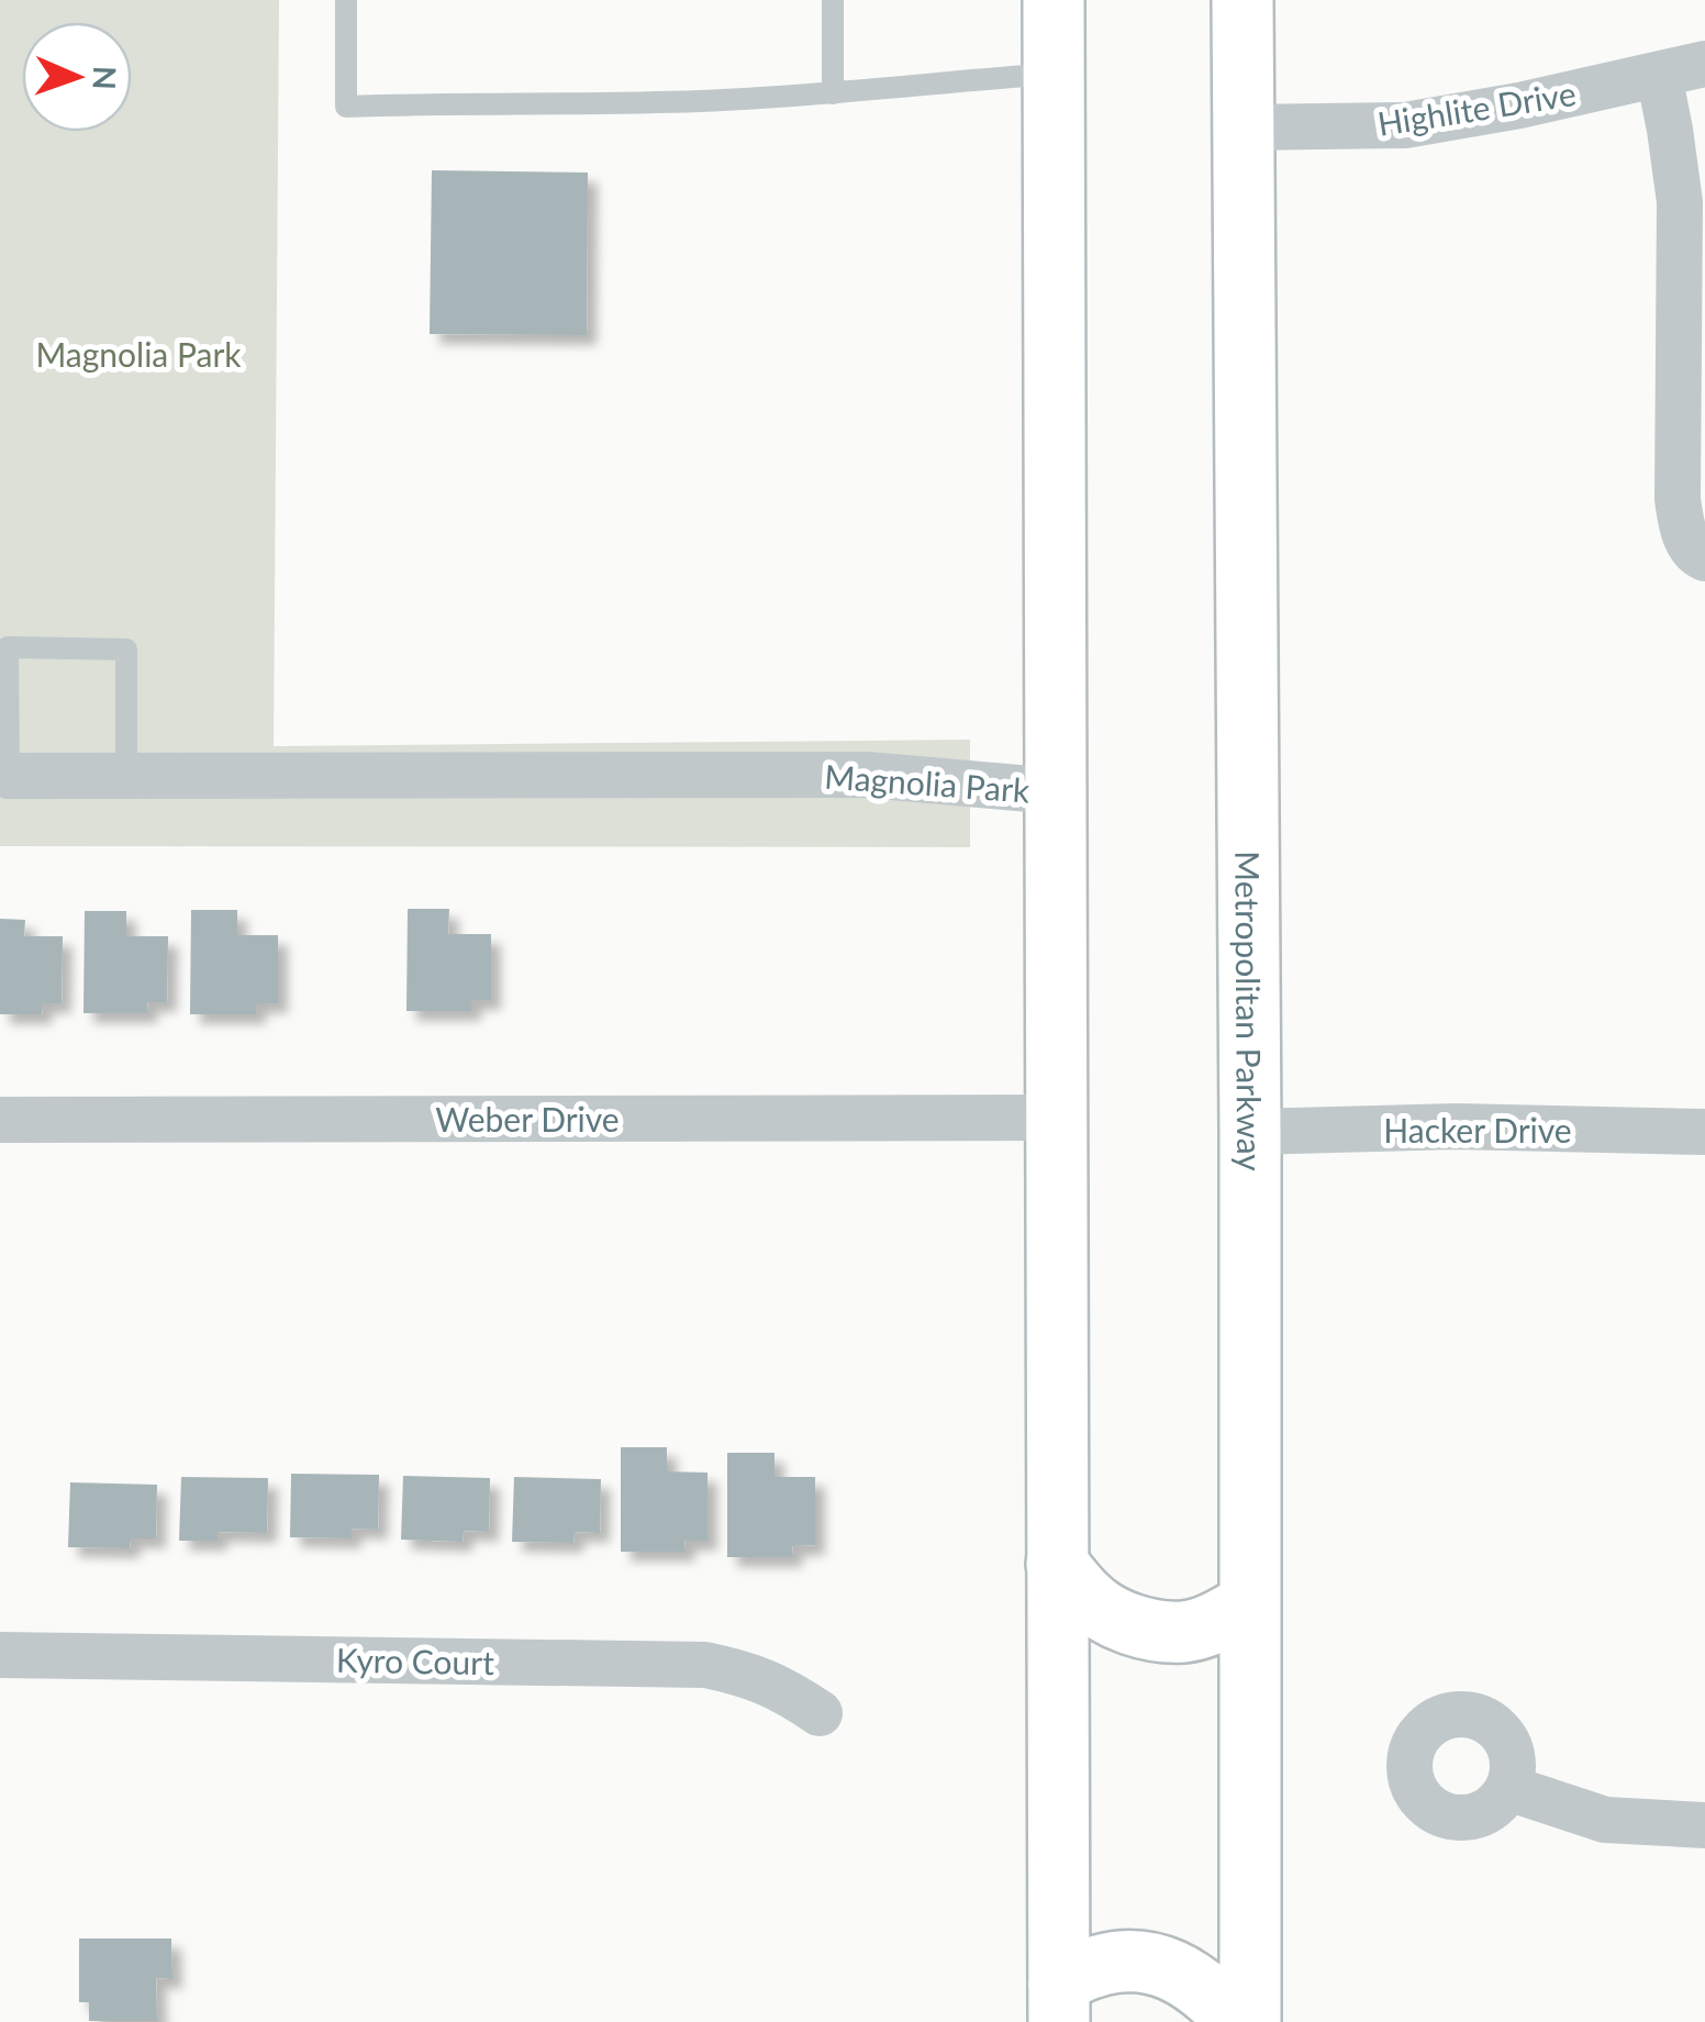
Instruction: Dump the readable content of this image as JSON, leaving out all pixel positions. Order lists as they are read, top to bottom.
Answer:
{
  "streets": {
    "main road": ["Metropolitan Parkway"],
    "street": [
      "Highlite Drive",
      "Magnolia Park",
      "Weber Drive",
      "Hacker Drive",
      "Kyro Court"
    ]
  },
  "crossings": [
    ["Highlite Drive", "Metropolitan Parkway"],
    ["Metropolitan Parkway", "Hacker Drive"]
  ],
  "parks": ["Magnolia Park"],
  "north": "right"
}
